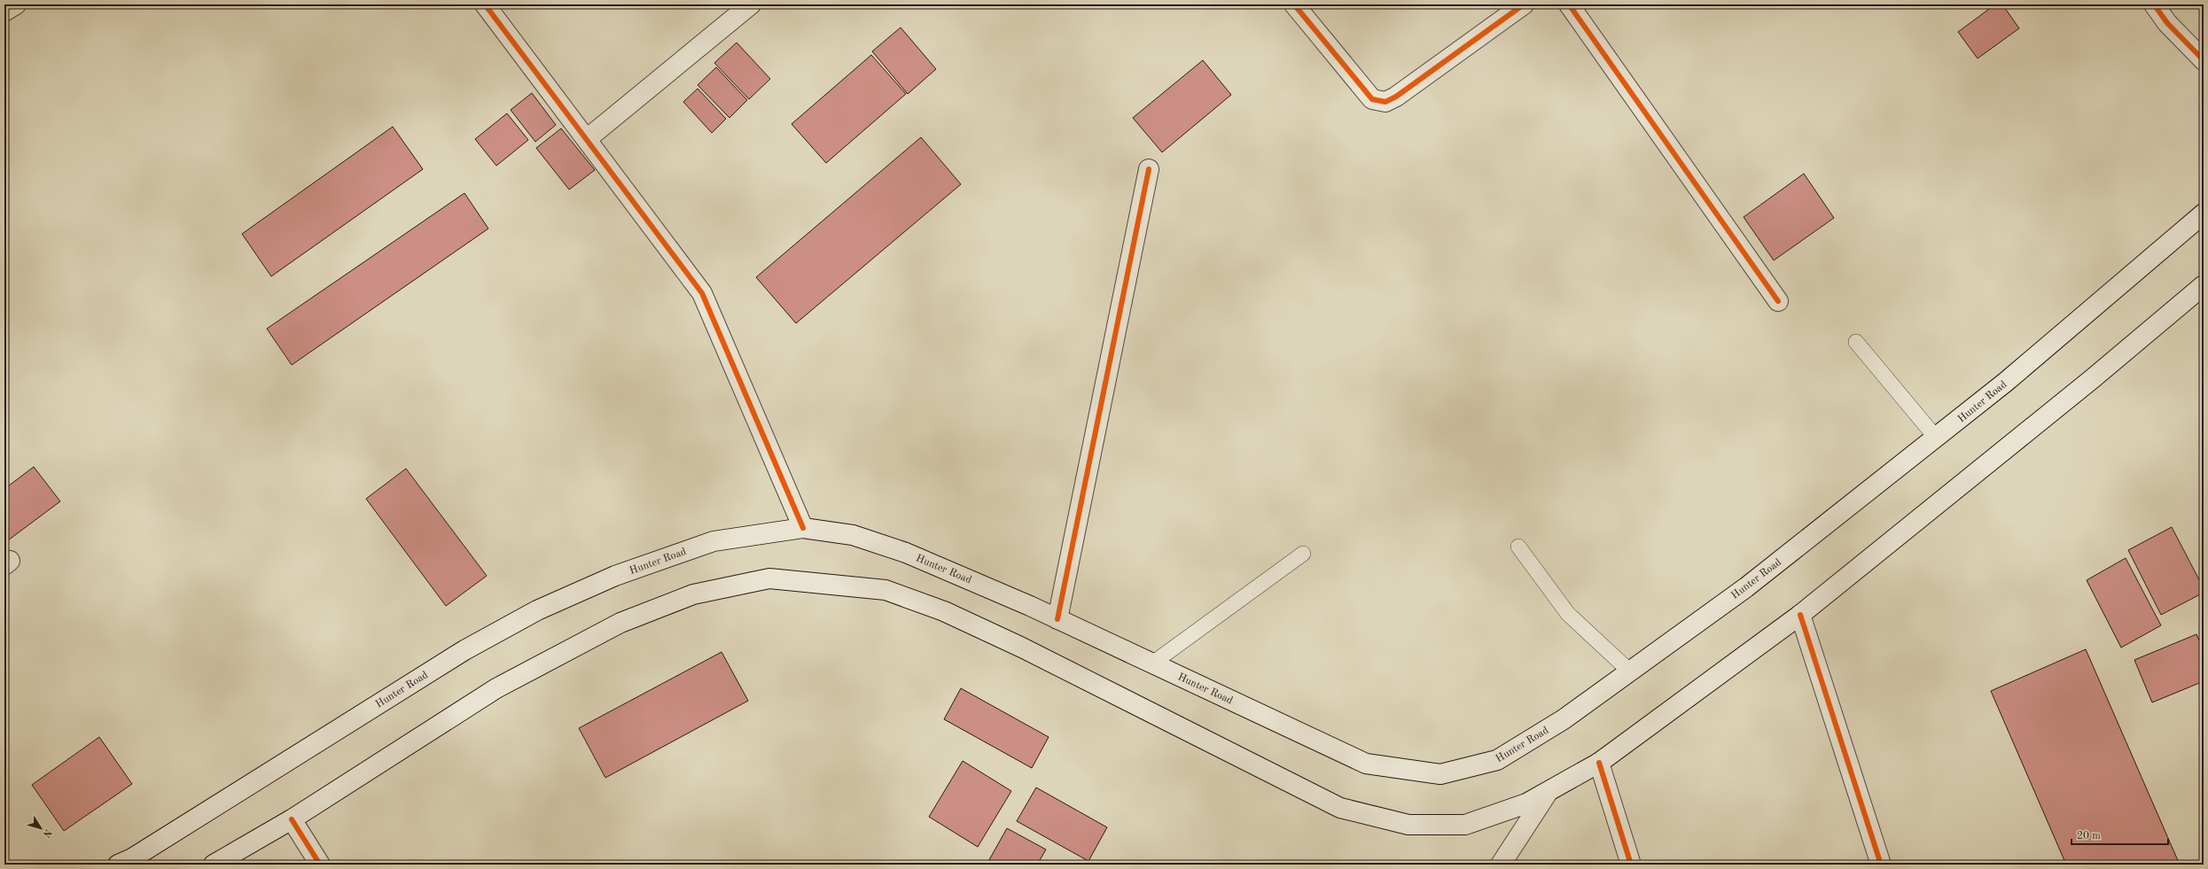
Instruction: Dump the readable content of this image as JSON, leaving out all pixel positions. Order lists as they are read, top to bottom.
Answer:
{
  "streets": {
    "main road": ["Hunter Road"]
  },
  "scale_bar": "20 m",
  "north": "bottom right"
}
